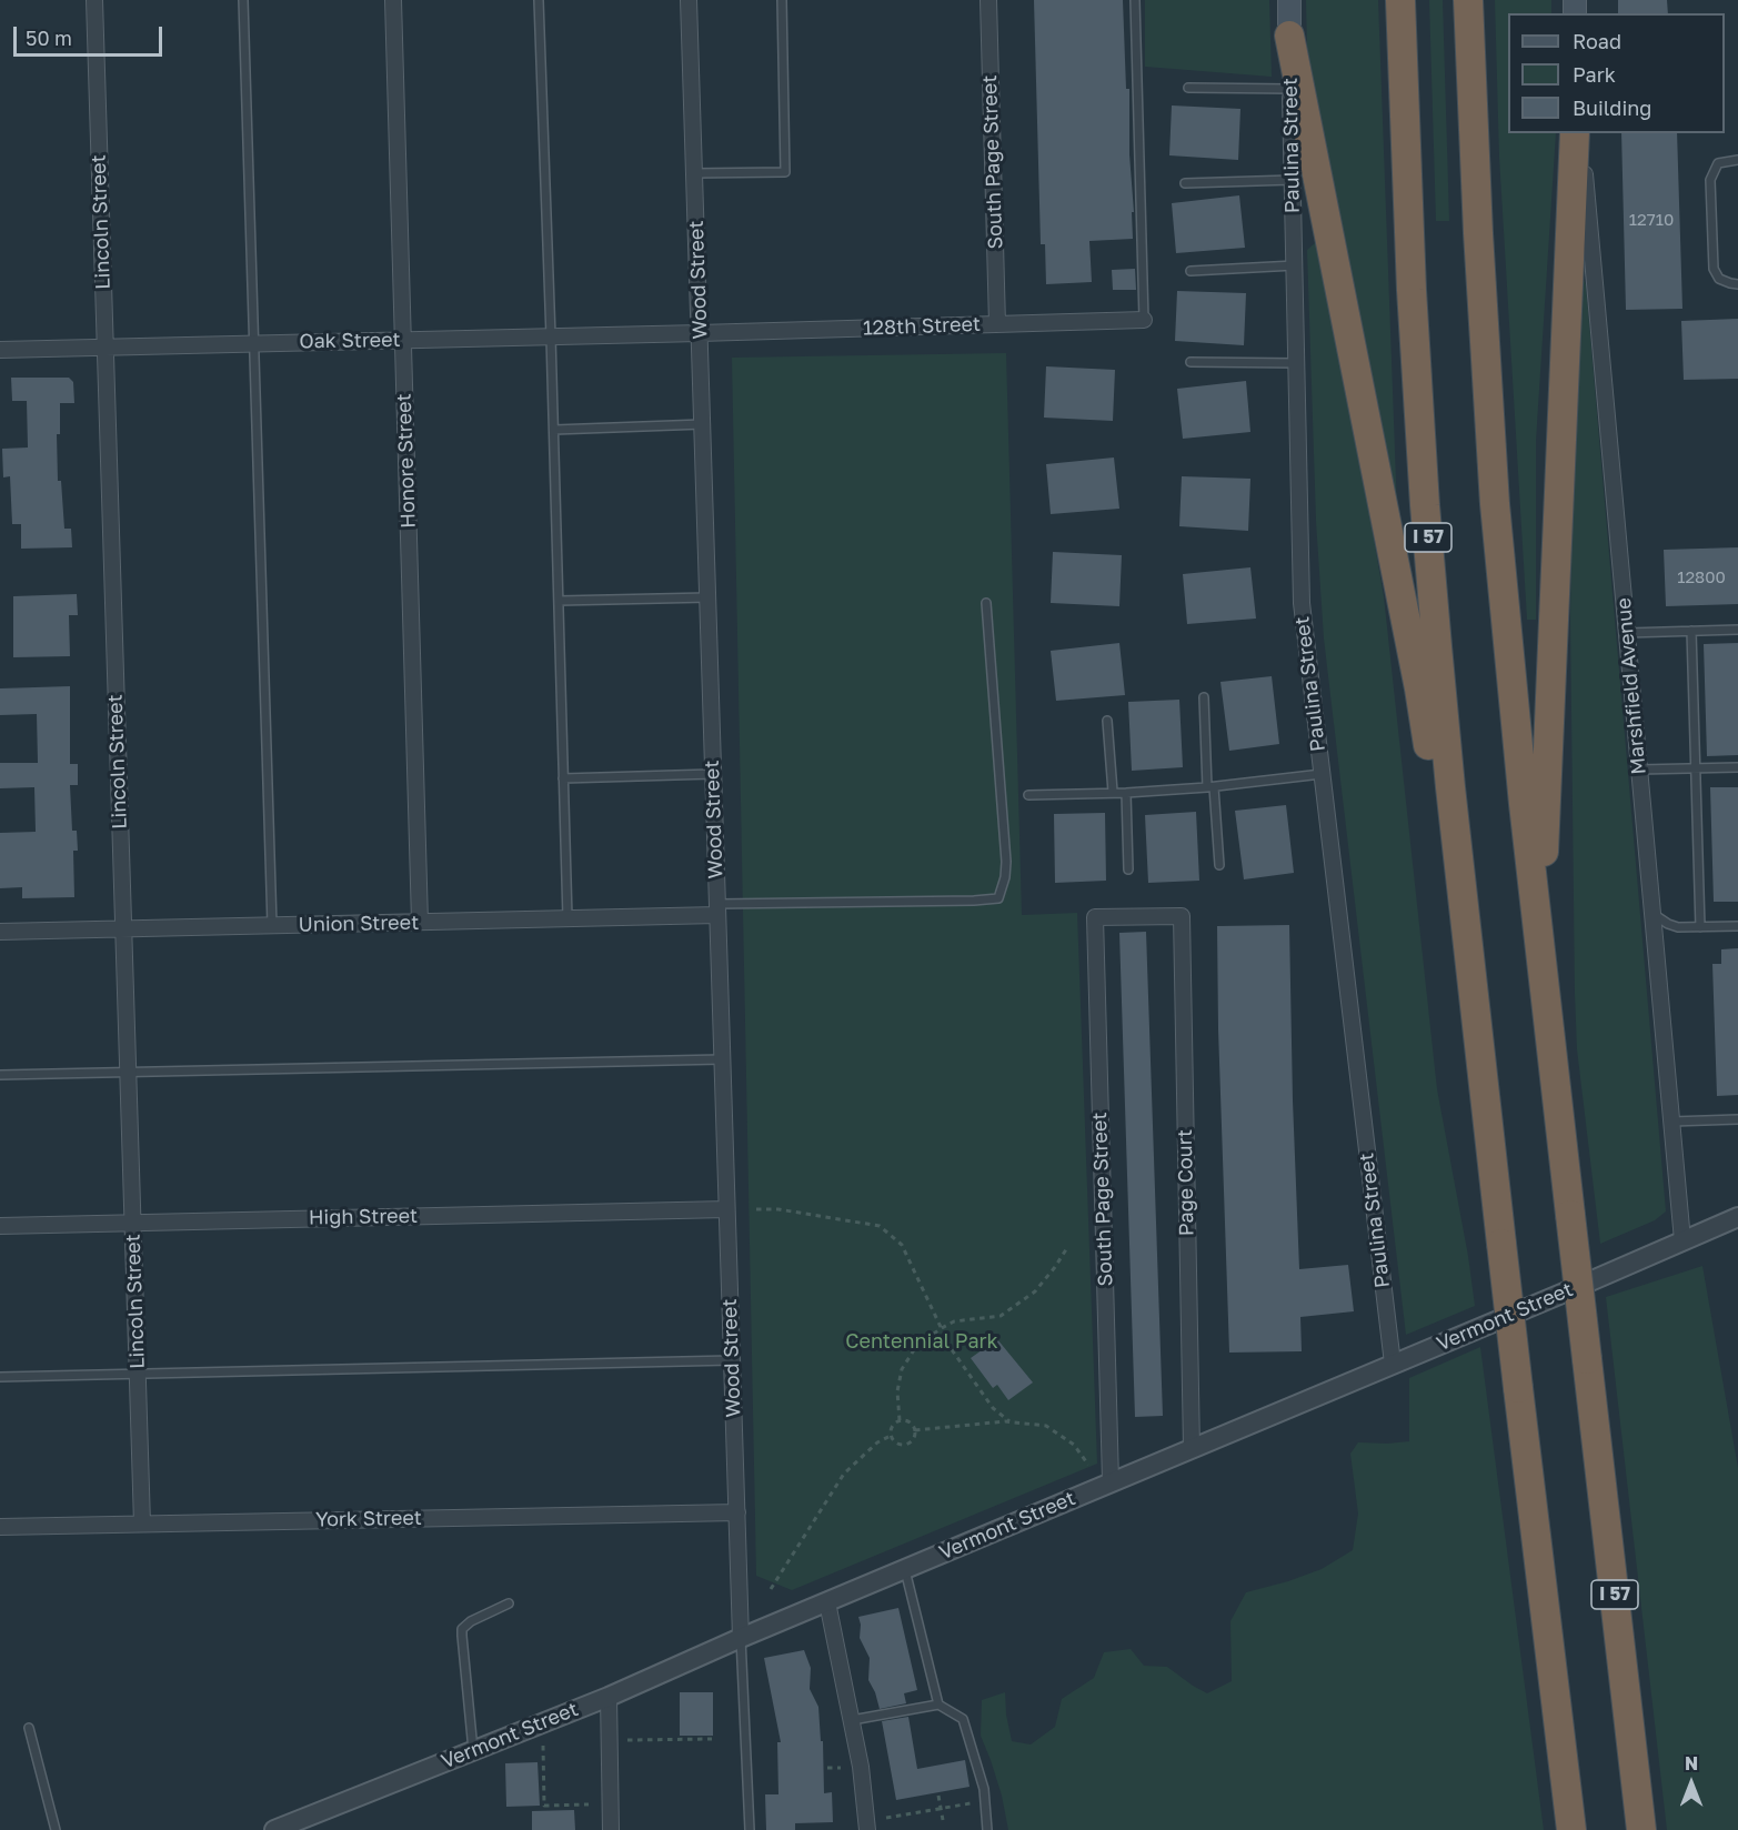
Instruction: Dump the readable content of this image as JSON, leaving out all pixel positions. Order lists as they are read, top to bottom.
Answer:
{
  "streets": {
    "highway": ["I 57"],
    "main road": ["Paulina Street"],
    "street": [
      "South Page Street",
      "Lincoln Street",
      "Wood Street",
      "128th Street",
      "Oak Street",
      "Honore Street",
      "Marshfield Avenue",
      "Union Street",
      "Page Court",
      "High Street",
      "Vermont Street",
      "York Street"
    ]
  },
  "crossings": [
    ["Paulina Street", "Vermont Street"],
    ["South Page Street", "128th Street"],
    ["South Page Street", "Page Court"],
    ["South Page Street", "Vermont Street"],
    ["Lincoln Street", "Oak Street"],
    ["Lincoln Street", "Union Street"],
    ["Lincoln Street", "High Street"],
    ["Lincoln Street", "York Street"],
    ["Wood Street", "128th Street"],
    ["Wood Street", "Oak Street"],
    ["Wood Street", "Union Street"],
    ["Wood Street", "High Street"],
    ["Wood Street", "Vermont Street"],
    ["Wood Street", "York Street"],
    ["128th Street", "Oak Street"],
    ["Oak Street", "Honore Street"],
    ["Honore Street", "Union Street"],
    ["Marshfield Avenue", "Vermont Street"],
    ["Page Court", "Vermont Street"]
  ],
  "parks": ["Centennial Park"],
  "house_numbers": ["12710", "12800"],
  "legend": ["Road", "Park", "Building"],
  "scale_bar": "50 m",
  "north": "top"
}
